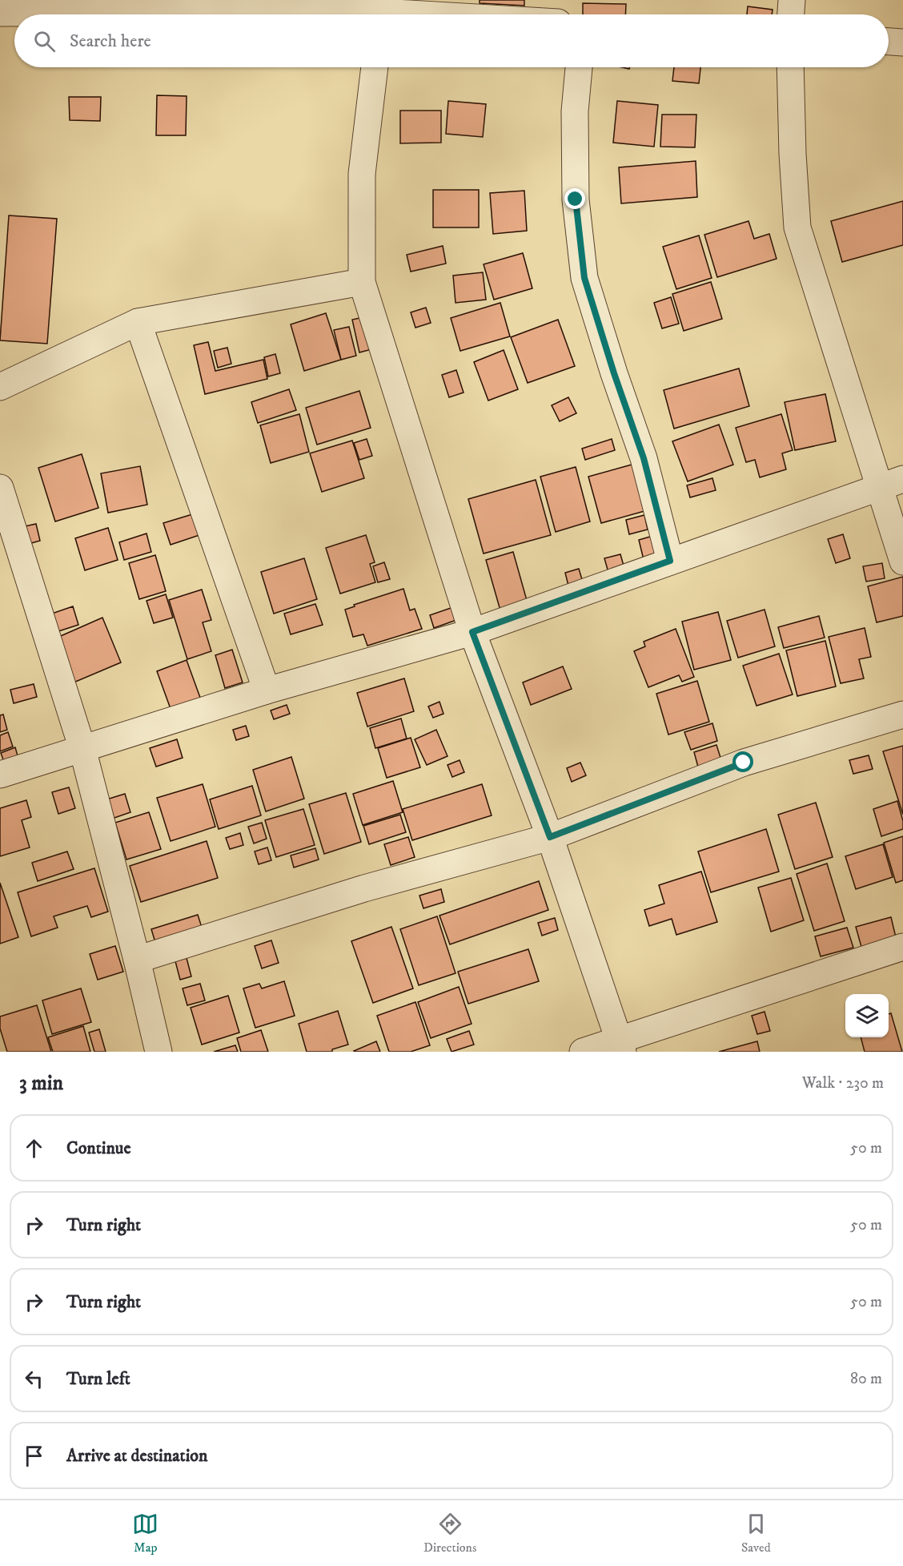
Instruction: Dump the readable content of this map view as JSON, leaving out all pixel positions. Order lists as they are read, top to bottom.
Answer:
{
  "page": {
    "search": "Search here",
    "heading": ["3 min", "Walk · 230 m"],
    "list": [
      ["Continue", "50 m"],
      ["Turn right", "50 m"],
      ["Turn right", "50 m"],
      ["Turn left", "80 m"],
      "Arrive at destination"
    ],
    "nav": ["Map", "Directions", "Saved"]
  }
}
